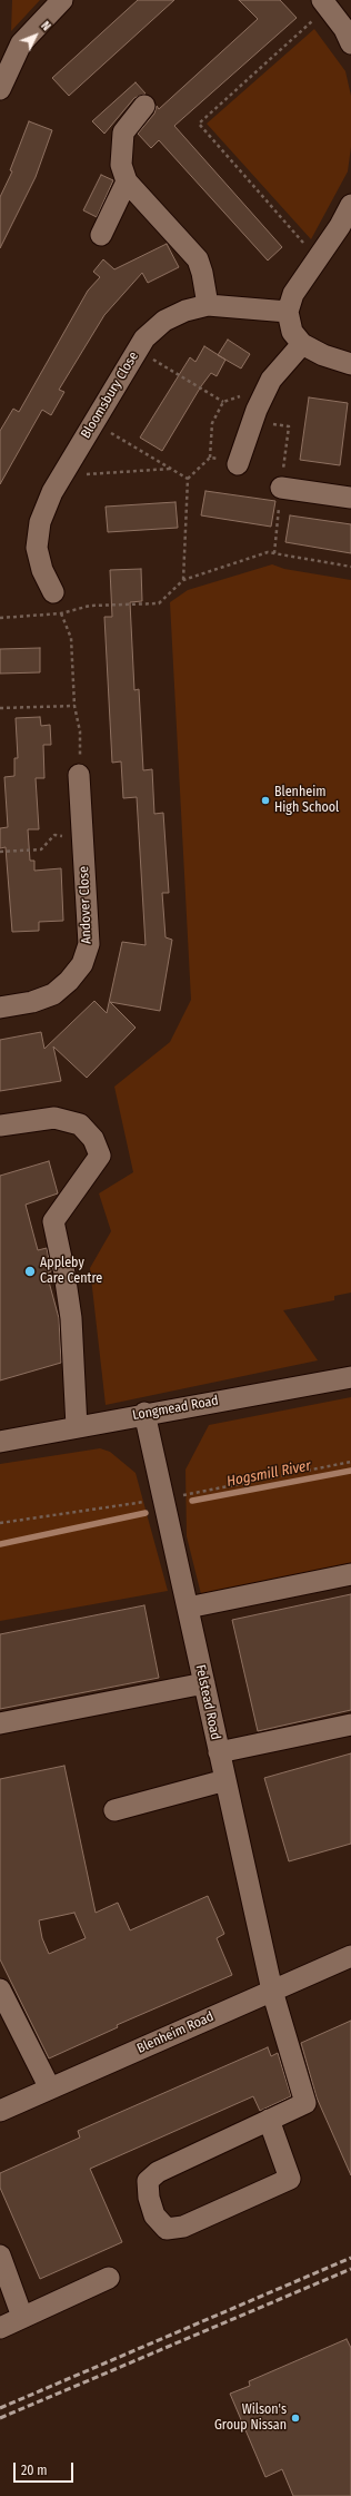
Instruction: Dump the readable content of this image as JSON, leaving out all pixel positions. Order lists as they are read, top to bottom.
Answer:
{
  "streets": {
    "street": [
      "Bloomsbury Close",
      "Andover Close",
      "Longmead Road",
      "Felstead Road",
      "Blenheim Road"
    ]
  },
  "crossings": [
    ["Longmead Road", "Felstead Road"],
    ["Felstead Road", "Blenheim Road"]
  ],
  "water": ["Hogsmill River"],
  "places": ["Blenheim High School", "Appleby Care Centre", "Wilson's Group Nissan"],
  "scale_bar": "20 m",
  "north": "top right"
}
